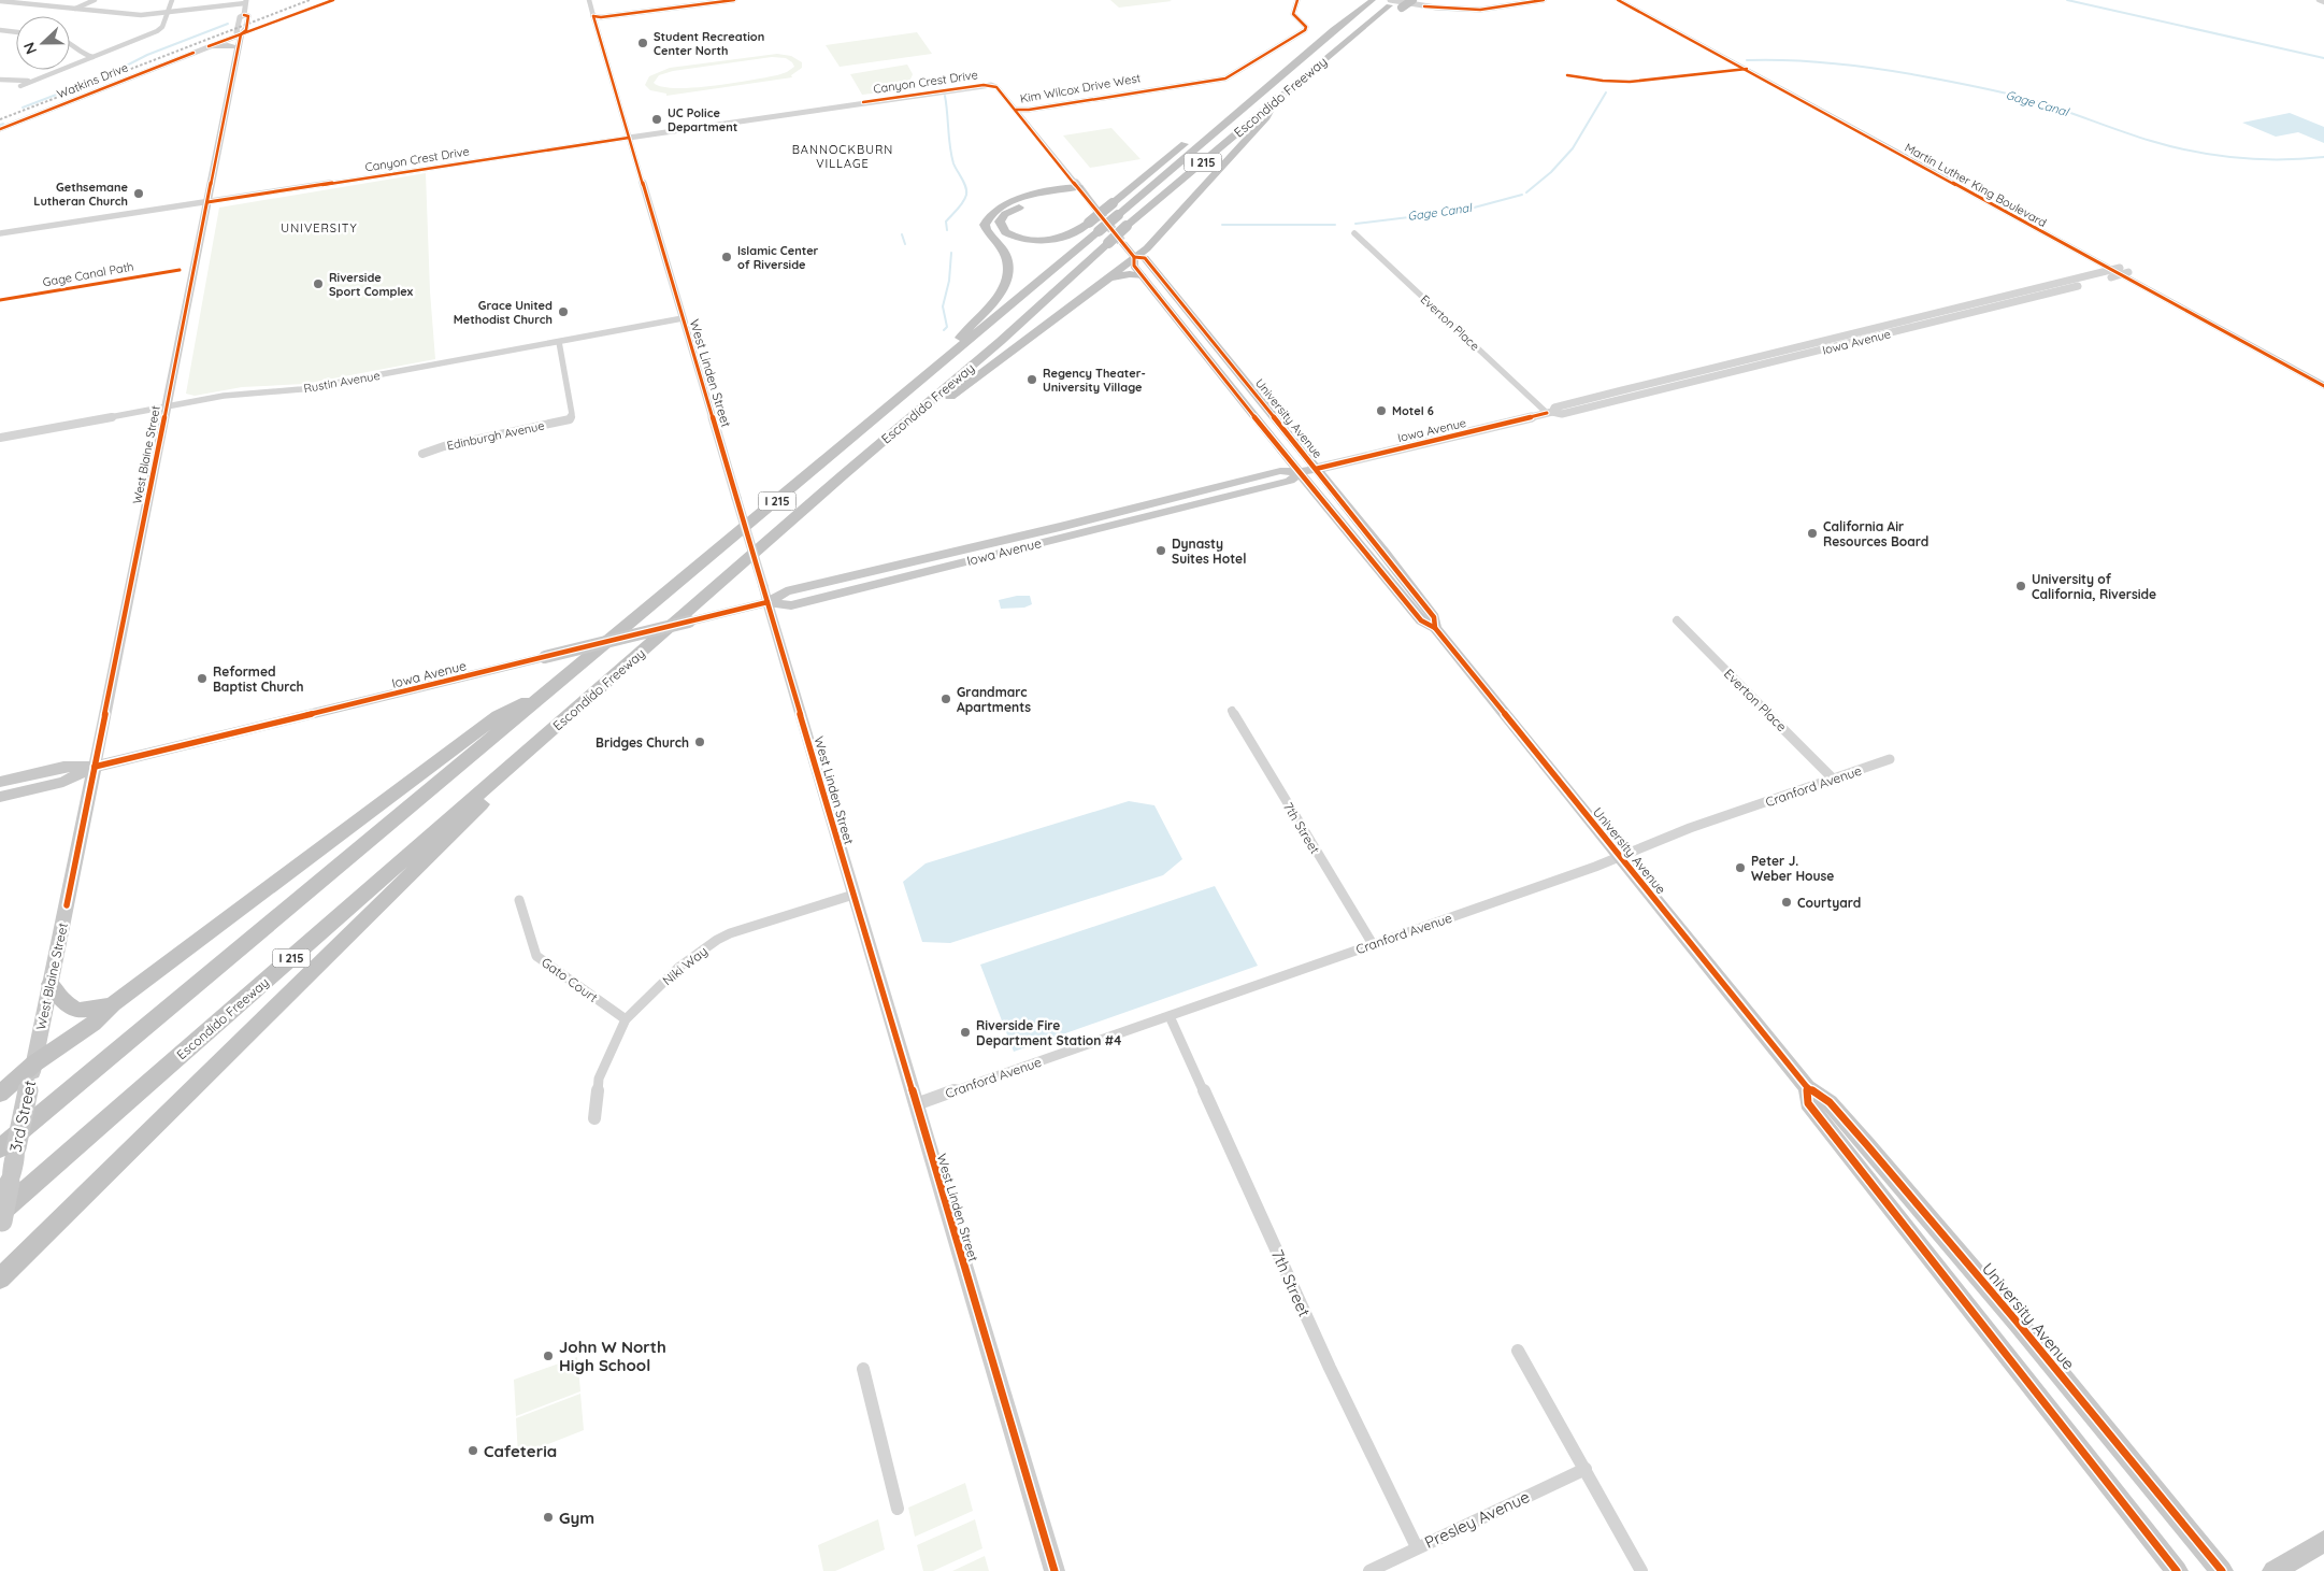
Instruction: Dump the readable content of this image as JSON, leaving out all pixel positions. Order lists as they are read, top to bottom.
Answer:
{
  "streets": {
    "highway": ["Escondido Freeway", "I 215"],
    "main road": [
      "Watkins Drive",
      "Martin Luther King Boulevard",
      "Iowa Avenue",
      "West Linden Street",
      "University Avenue",
      "West Blaine Street",
      "3rd Street"
    ],
    "street": [
      "Canyon Crest Drive",
      "Kim Wilcox Drive West",
      "Everton Place",
      "Rustin Avenue",
      "Edinburgh Avenue",
      "Cranford Avenue",
      "7th Street",
      "Niki Way",
      "Gato Court",
      "Presley Avenue"
    ],
    "cycle path": ["Gage Canal Path"]
  },
  "crossings": [
    ["Watkins Drive", "West Blaine Street"],
    ["Canyon Crest Drive", "Kim Wilcox Drive West"],
    ["Canyon Crest Drive", "West Linden Street"],
    ["Canyon Crest Drive", "West Blaine Street"],
    ["Martin Luther King Boulevard", "Iowa Avenue"],
    ["Everton Place", "Iowa Avenue"],
    ["Everton Place", "Cranford Avenue"],
    ["Iowa Avenue", "West Linden Street"],
    ["Iowa Avenue", "University Avenue"],
    ["Iowa Avenue", "West Blaine Street"],
    ["West Linden Street", "Rustin Avenue"],
    ["West Linden Street", "Cranford Avenue"],
    ["West Linden Street", "Niki Way"],
    ["Rustin Avenue", "West Blaine Street"],
    ["University Avenue", "Cranford Avenue"],
    ["West Blaine Street", "3rd Street"],
    ["Cranford Avenue", "7th Street"],
    ["7th Street", "Presley Avenue"],
    ["Niki Way", "Gato Court"]
  ],
  "districts": ["BANNOCKBURN VILLAGE", "UNIVERSITY"],
  "water": ["Gage Canal"],
  "places": [
    "Student Recreation Center North",
    "UC Police Department",
    "Gethsemane Lutheran Church",
    "Islamic Center of Riverside",
    "Riverside Sport Complex",
    "Grace United Methodist Church",
    "Regency Theater- University Village",
    "Motel 6",
    "California Air Resources Board",
    "Dynasty Suites Hotel",
    "University of California, Riverside",
    "Reformed Baptist Church",
    "Grandmarc Apartments",
    "Bridges Church",
    "Peter J. Weber House",
    "Courtyard",
    "Riverside Fire Department Station #4",
    "John W North High School",
    "Cafeteria",
    "Gym"
  ],
  "north": "left"
}
